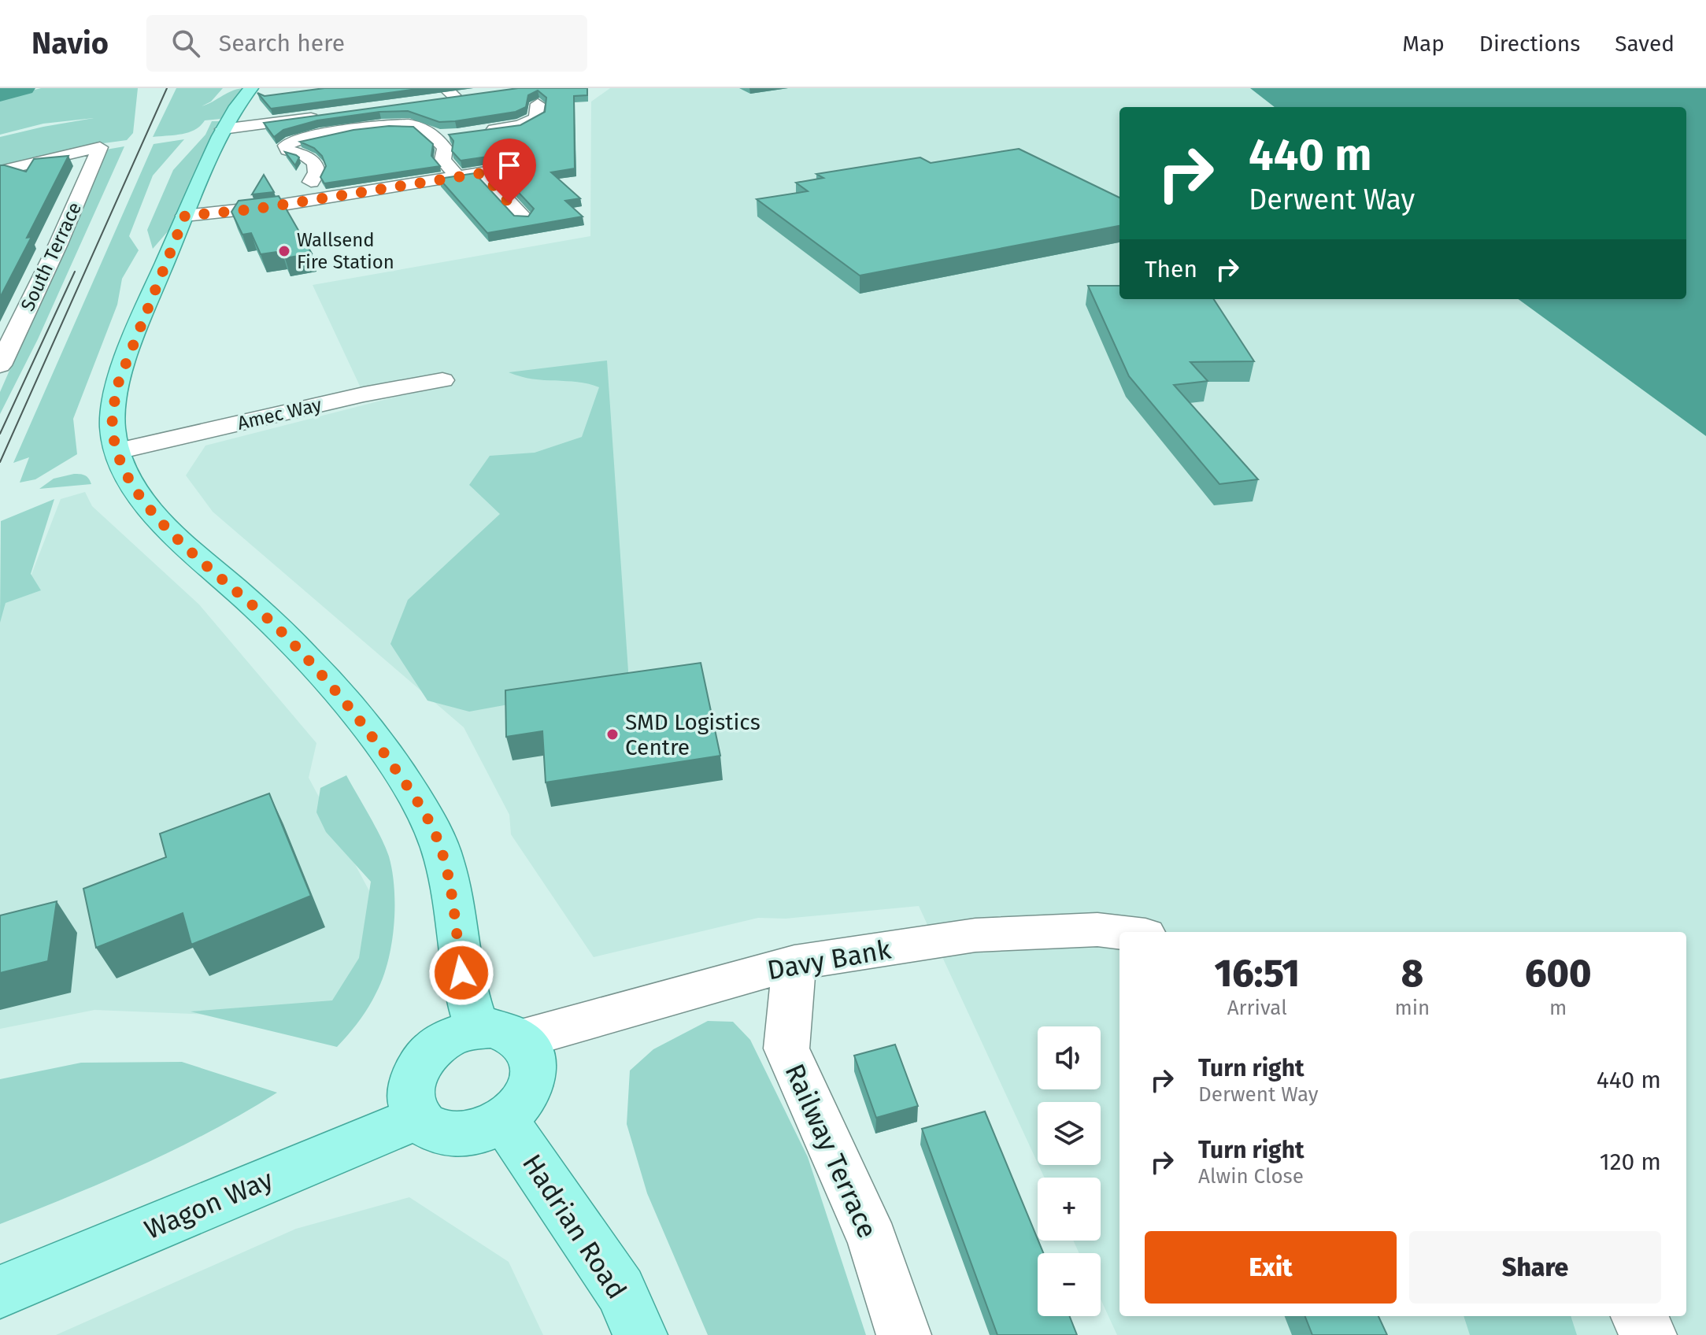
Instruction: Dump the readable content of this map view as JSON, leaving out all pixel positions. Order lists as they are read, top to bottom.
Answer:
{
  "streets": {
    "main road": ["Wagon Way", "Hadrian Road"],
    "street": [
      "South Terrace",
      "Amec Way",
      "Davy Bank",
      "Railway Terrace"
    ]
  },
  "crossings": [
    ["Davy Bank", "Railway Terrace"],
    ["Davy Bank", "Wagon Way"],
    ["Davy Bank", "Hadrian Road"],
    ["Wagon Way", "Hadrian Road"]
  ],
  "places": ["Wallsend Fire Station", "SMD Logistics Centre"],
  "page": {
    "header": "Navio",
    "search": "Search here",
    "nav": ["Map", "Directions", "Saved"],
    "turn": ["440 m", "Derwent Way"],
    "then": "Then",
    "eta": [
      "16:51",
      "Arrival",
      "8",
      "min",
      "600",
      "m"
    ],
    "map_buttons": ["+", "−"],
    "list": [
      {
        "name": "Turn right",
        "note": "Derwent Way",
        "value": "440 m"
      },
      {
        "name": "Turn right",
        "note": "Alwin Close",
        "value": "120 m"
      }
    ],
    "buttons": ["Exit", "Share"]
  }
}
